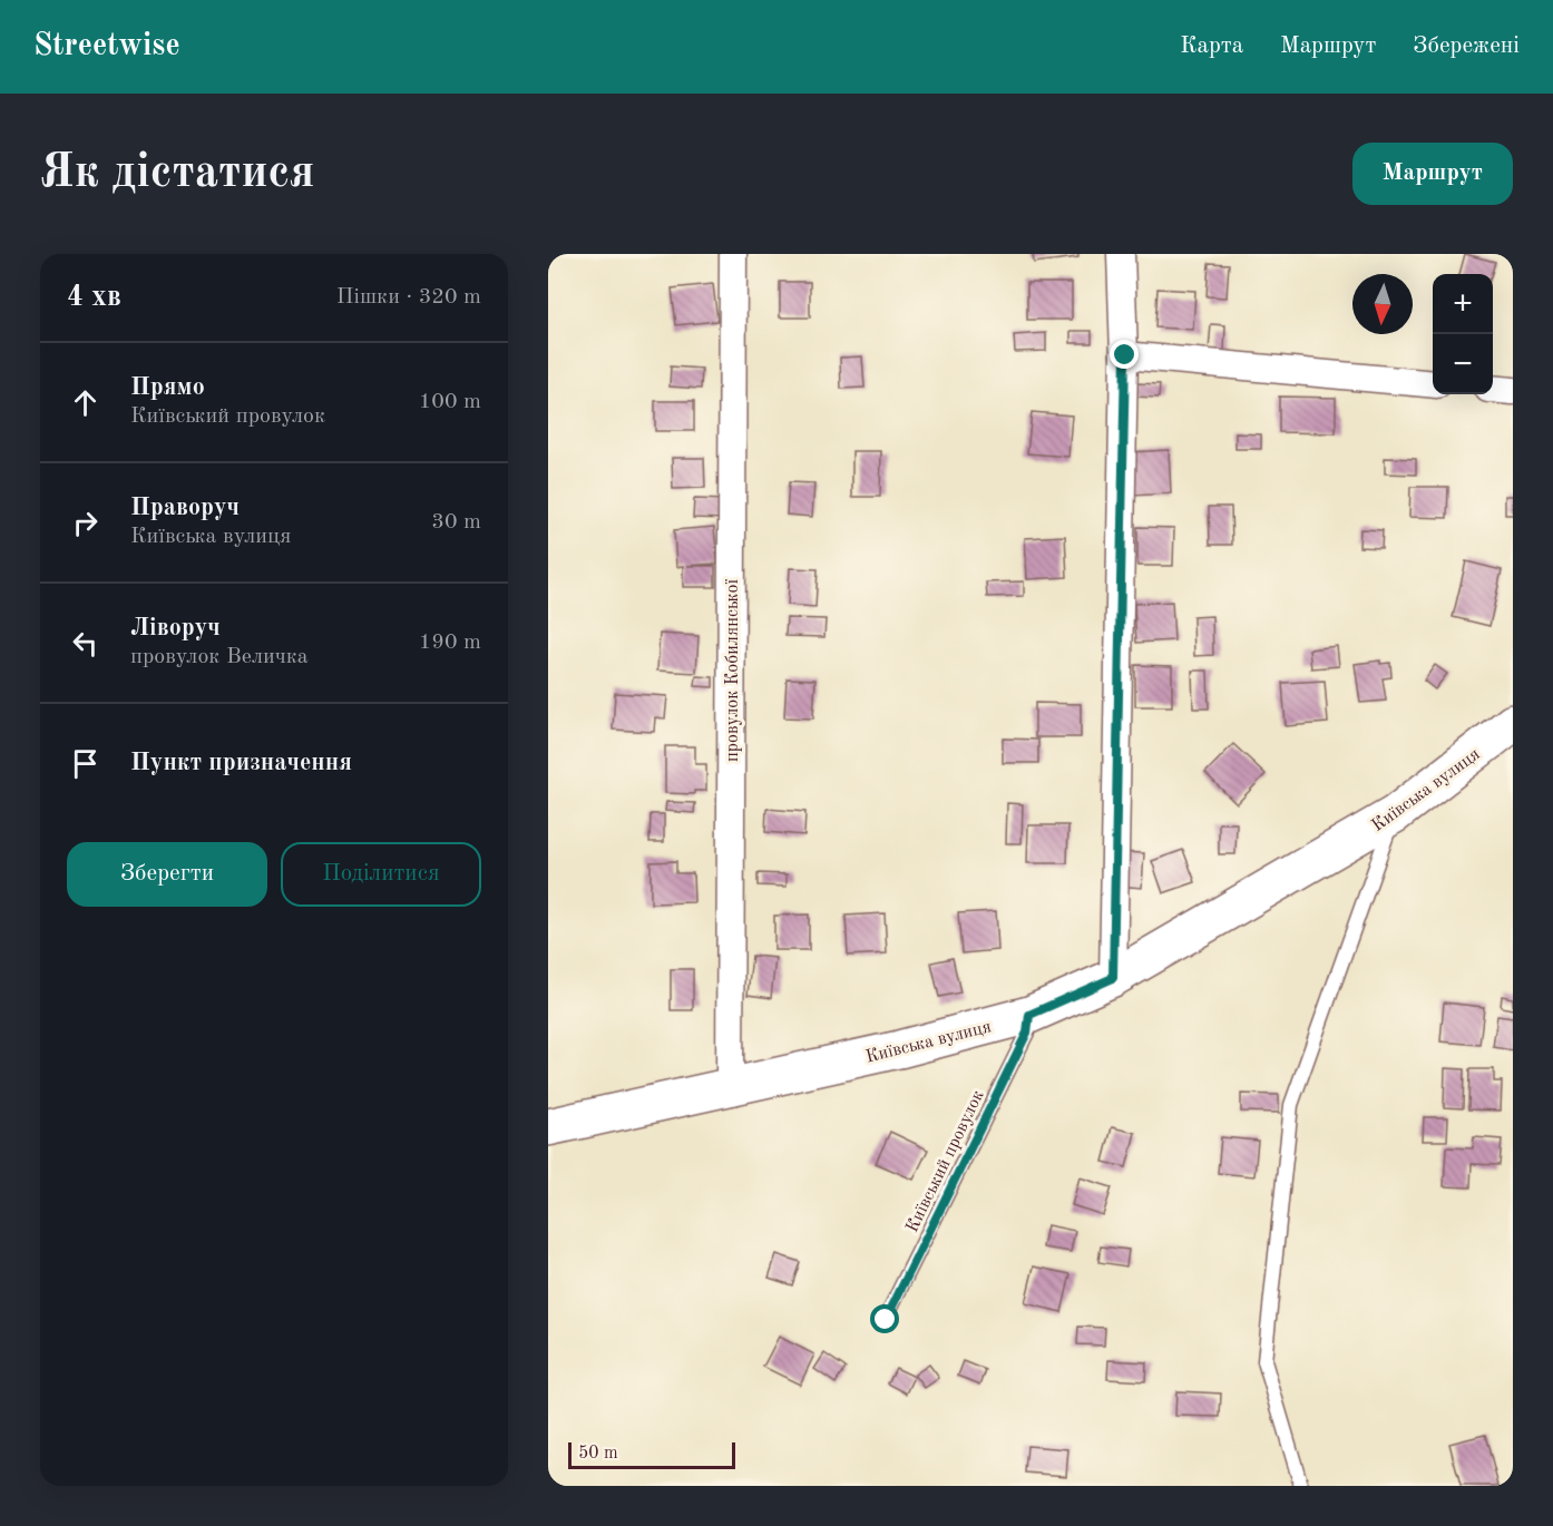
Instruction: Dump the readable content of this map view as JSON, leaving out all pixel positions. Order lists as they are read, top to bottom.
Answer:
{
  "streets": {
    "main road": ["Київська вулиця"],
    "street": ["провулок Кобилянської"],
    "lane": ["Київський провулок"]
  },
  "crossings": [
    ["провулок Кобилянської", "Київська вулиця"],
    ["Київська вулиця", "Київський провулок"]
  ],
  "scale_bar": "50 m",
  "north": "bottom",
  "page": {
    "header": "Streetwise",
    "nav": ["Карта", "Маршрут", "Збережені"],
    "buttons": [
      "Маршрут",
      ["Зберегти", "Поділитися"]
    ],
    "title": "Як дістатися",
    "heading": ["4 хв", "Пішки · 320 m"],
    "map_buttons": ["+", "−"],
    "list": [
      ["Прямо", "Київський провулок", "100 m"],
      ["Праворуч", "Київська вулиця", "30 m"],
      ["Ліворуч", "провулок Величка", "190 m"],
      "Пункт призначення"
    ],
    "scale": "50 m"
  }
}
